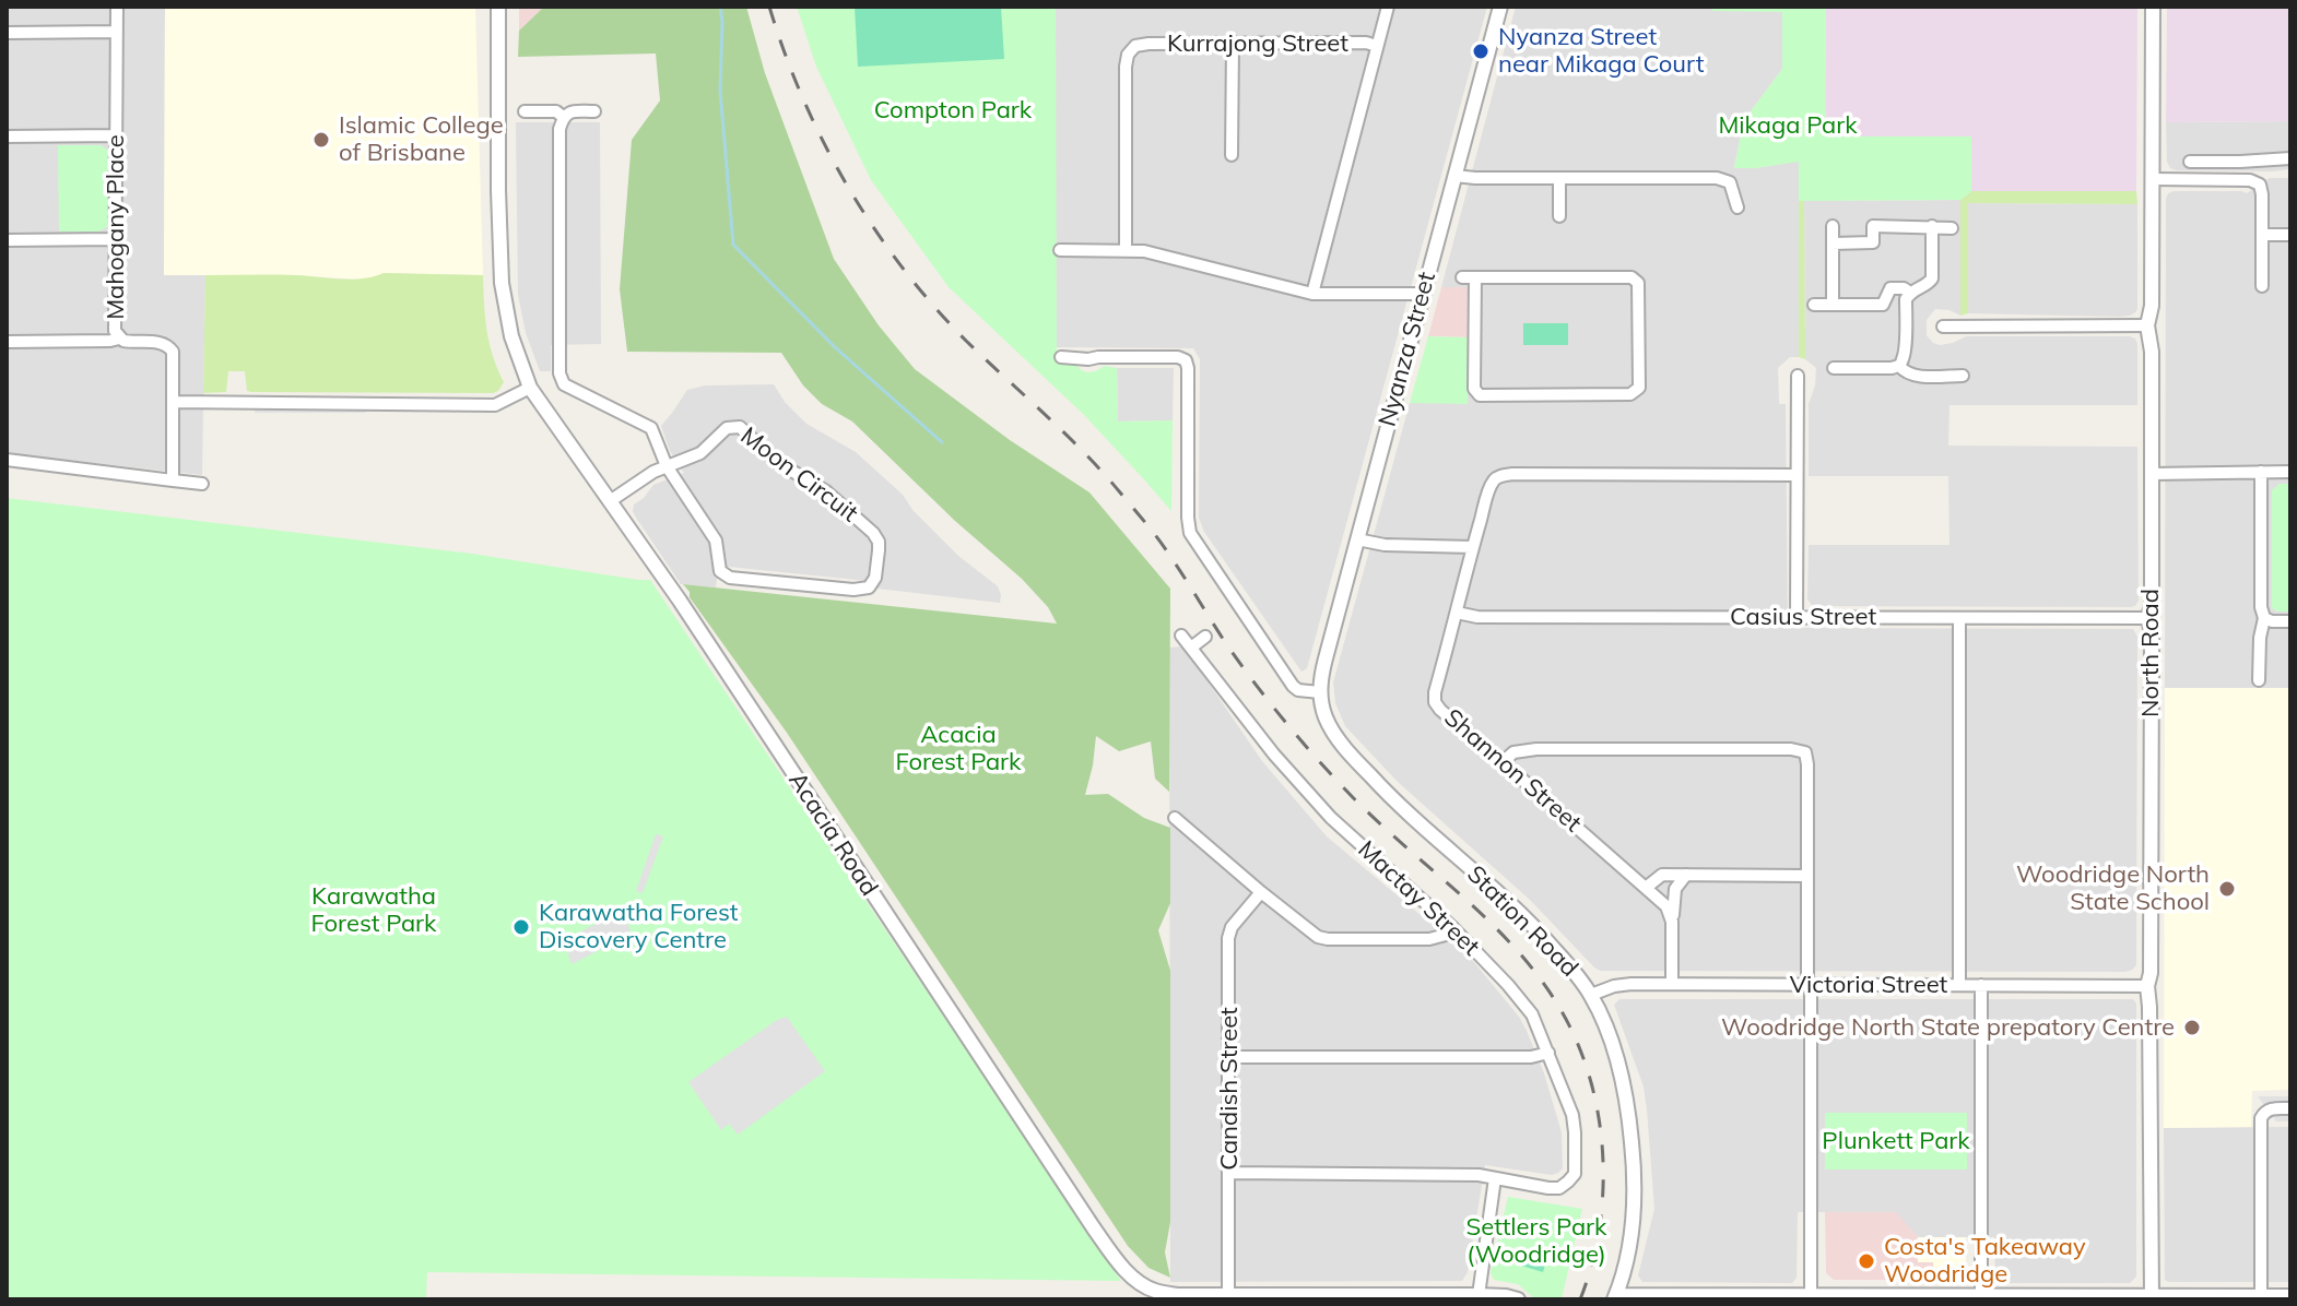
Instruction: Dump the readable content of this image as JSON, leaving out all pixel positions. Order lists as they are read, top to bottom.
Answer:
{
  "streets": {
    "street": [
      "Kurrajong Street",
      "Mahogany Place",
      "Nyanza Street",
      "Moon Circuit",
      "Casius Street",
      "North Road",
      "Shannon Street",
      "Acacia Road",
      "Mactay Street",
      "Station Road",
      "Victoria Street",
      "Candish Street"
    ]
  },
  "crossings": [
    ["Nyanza Street", "Station Road"],
    ["Moon Circuit", "Acacia Road"],
    ["Casius Street", "North Road"],
    ["Casius Street", "Shannon Street"],
    ["North Road", "Victoria Street"],
    ["Acacia Road", "Candish Street"],
    ["Station Road", "Victoria Street"]
  ],
  "parks": [
    "Compton Park",
    "Mikaga Park",
    "Acacia Forest Park",
    "Karawatha Forest Park",
    "Plunkett Park",
    "Settlers Park (Woodridge)"
  ],
  "places": [
    "Nyanza Street near Mikaga Court",
    "Islamic College of Brisbane",
    "Woodridge North State School",
    "Karawatha Forest Discovery Centre",
    "Woodridge North State prepatory Centre",
    "Costa's Takeaway Woodridge"
  ]
}
